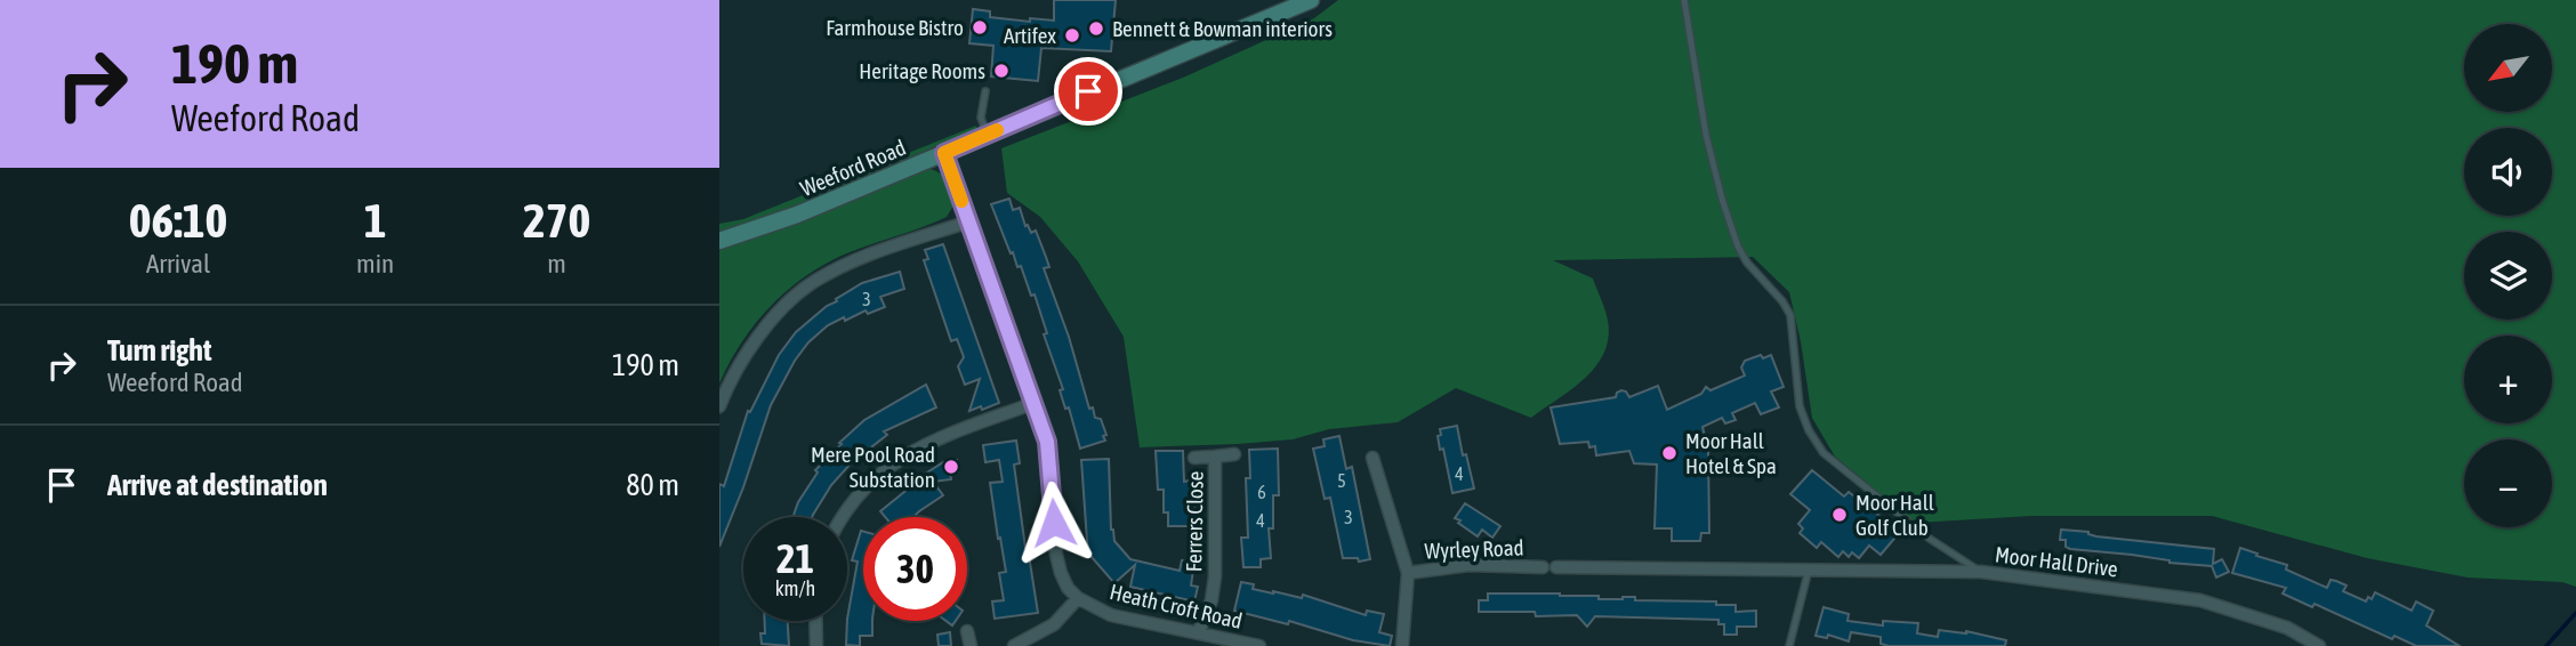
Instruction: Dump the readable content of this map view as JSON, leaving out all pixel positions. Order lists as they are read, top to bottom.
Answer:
{
  "streets": {
    "street": [
      "Weeford Road",
      "Ferrers Close",
      "Wyrley Road",
      "Moor Hall Drive",
      "Heath Croft Road"
    ]
  },
  "crossings": [
    ["Weeford Road", "Heath Croft Road"],
    ["Ferrers Close", "Heath Croft Road"]
  ],
  "places": [
    "Farmhouse Bistro",
    "Bennett & Bowman interiors",
    "Artifex",
    "Heritage Rooms",
    "Moor Hall Hotel & Spa",
    "Mere Pool Road Substation",
    "Moor Hall Golf Club"
  ],
  "house_numbers": [
    "3",
    "4",
    "5",
    "6",
    "3",
    "4"
  ],
  "north": "bottom left",
  "page": {
    "turn": ["190 m", "Weeford Road"],
    "map_buttons": ["+", "−"],
    "eta": [
      "06:10",
      "Arrival",
      "1",
      "min",
      "270",
      "m"
    ],
    "list": [
      {
        "name": "Turn right",
        "note": "Weeford Road",
        "value": "190 m"
      },
      {
        "name": "Arrive at destination",
        "value": "80 m"
      }
    ],
    "speed": "21 km/h",
    "limit": "30"
  }
}
